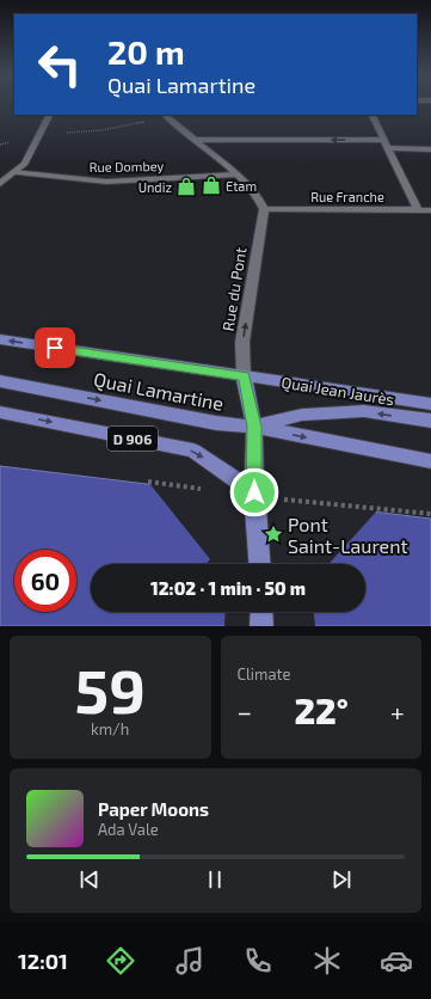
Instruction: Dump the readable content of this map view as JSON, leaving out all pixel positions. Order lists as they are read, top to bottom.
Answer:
{
  "streets": {
    "main road": ["Quai Lamartine", "Quai Jean Jaurès", "D 906"],
    "street": ["Rue Dombey", "Rue Franche", "Rue du Pont"]
  },
  "crossings": [
    ["Rue Franche", "Rue du Pont"],
    ["Rue du Pont", "Quai Lamartine"],
    ["Rue du Pont", "Quai Jean Jaurès"],
    ["Quai Lamartine", "Quai Jean Jaurès"],
    ["Quai Lamartine", "D 906"]
  ],
  "one_way": ["Rue du Pont"],
  "places": {
    "shop": ["Etam", "Undiz"],
    "place": ["Pont Saint-Laurent"]
  },
  "page": {
    "turn": ["20 m", "Quai Lamartine"],
    "limit": "60",
    "trip": "12:02 · 1 min · 50 m",
    "tile": [
      ["59", "km/h"],
      "Climate"
    ],
    "heat": ["−", "22°", "+"],
    "song": ["Paper Moons", "Ada Vale"],
    "tabs": "12:01"
  }
}
